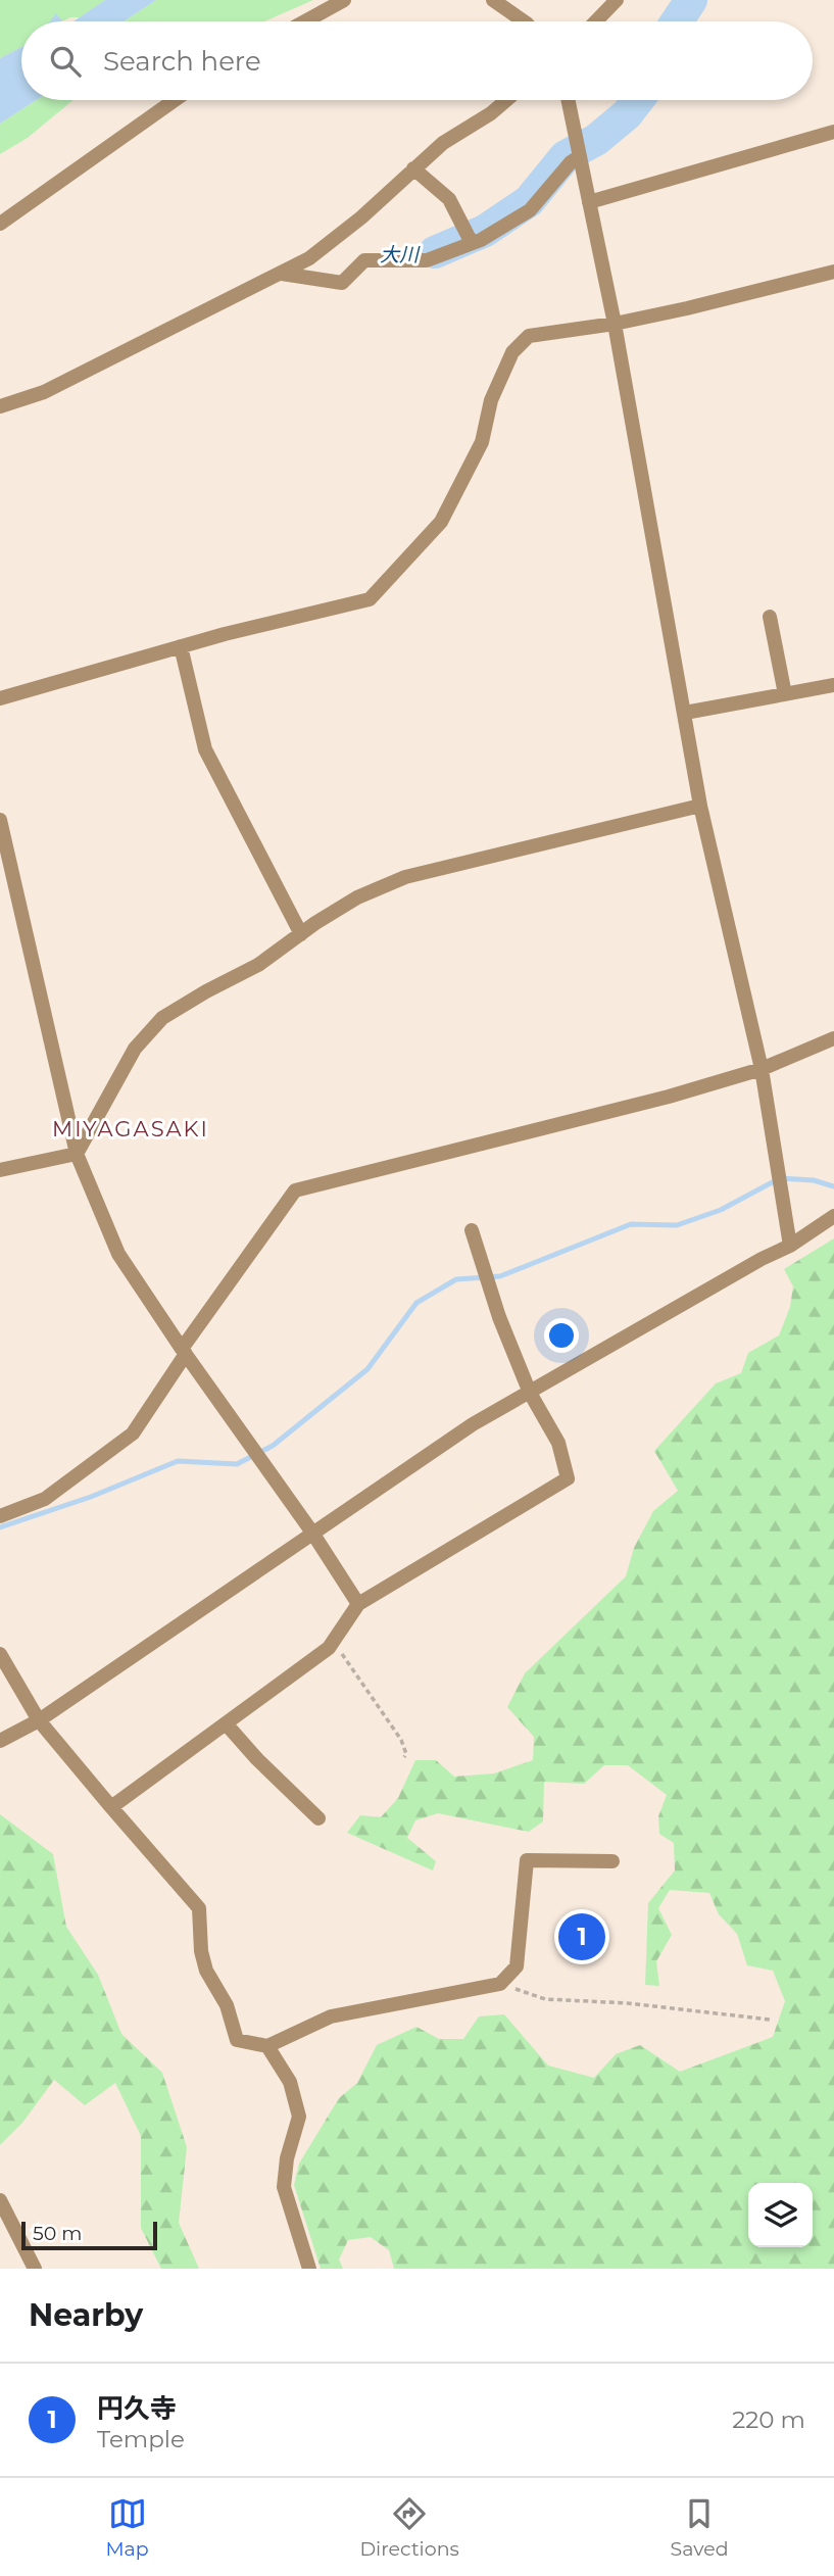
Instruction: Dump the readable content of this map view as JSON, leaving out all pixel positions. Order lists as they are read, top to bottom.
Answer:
{
  "districts": ["MIYAGASAKI"],
  "water": ["大川"],
  "scale_bar": "50 m",
  "page": {
    "search": "Search here",
    "pins": "1",
    "scale": "50 m",
    "heading": "Nearby",
    "list": [
      {
        "mark": "1",
        "name": "円久寺",
        "note": "Temple",
        "value": "220 m"
      }
    ],
    "nav": ["Map", "Directions", "Saved"]
  }
}
